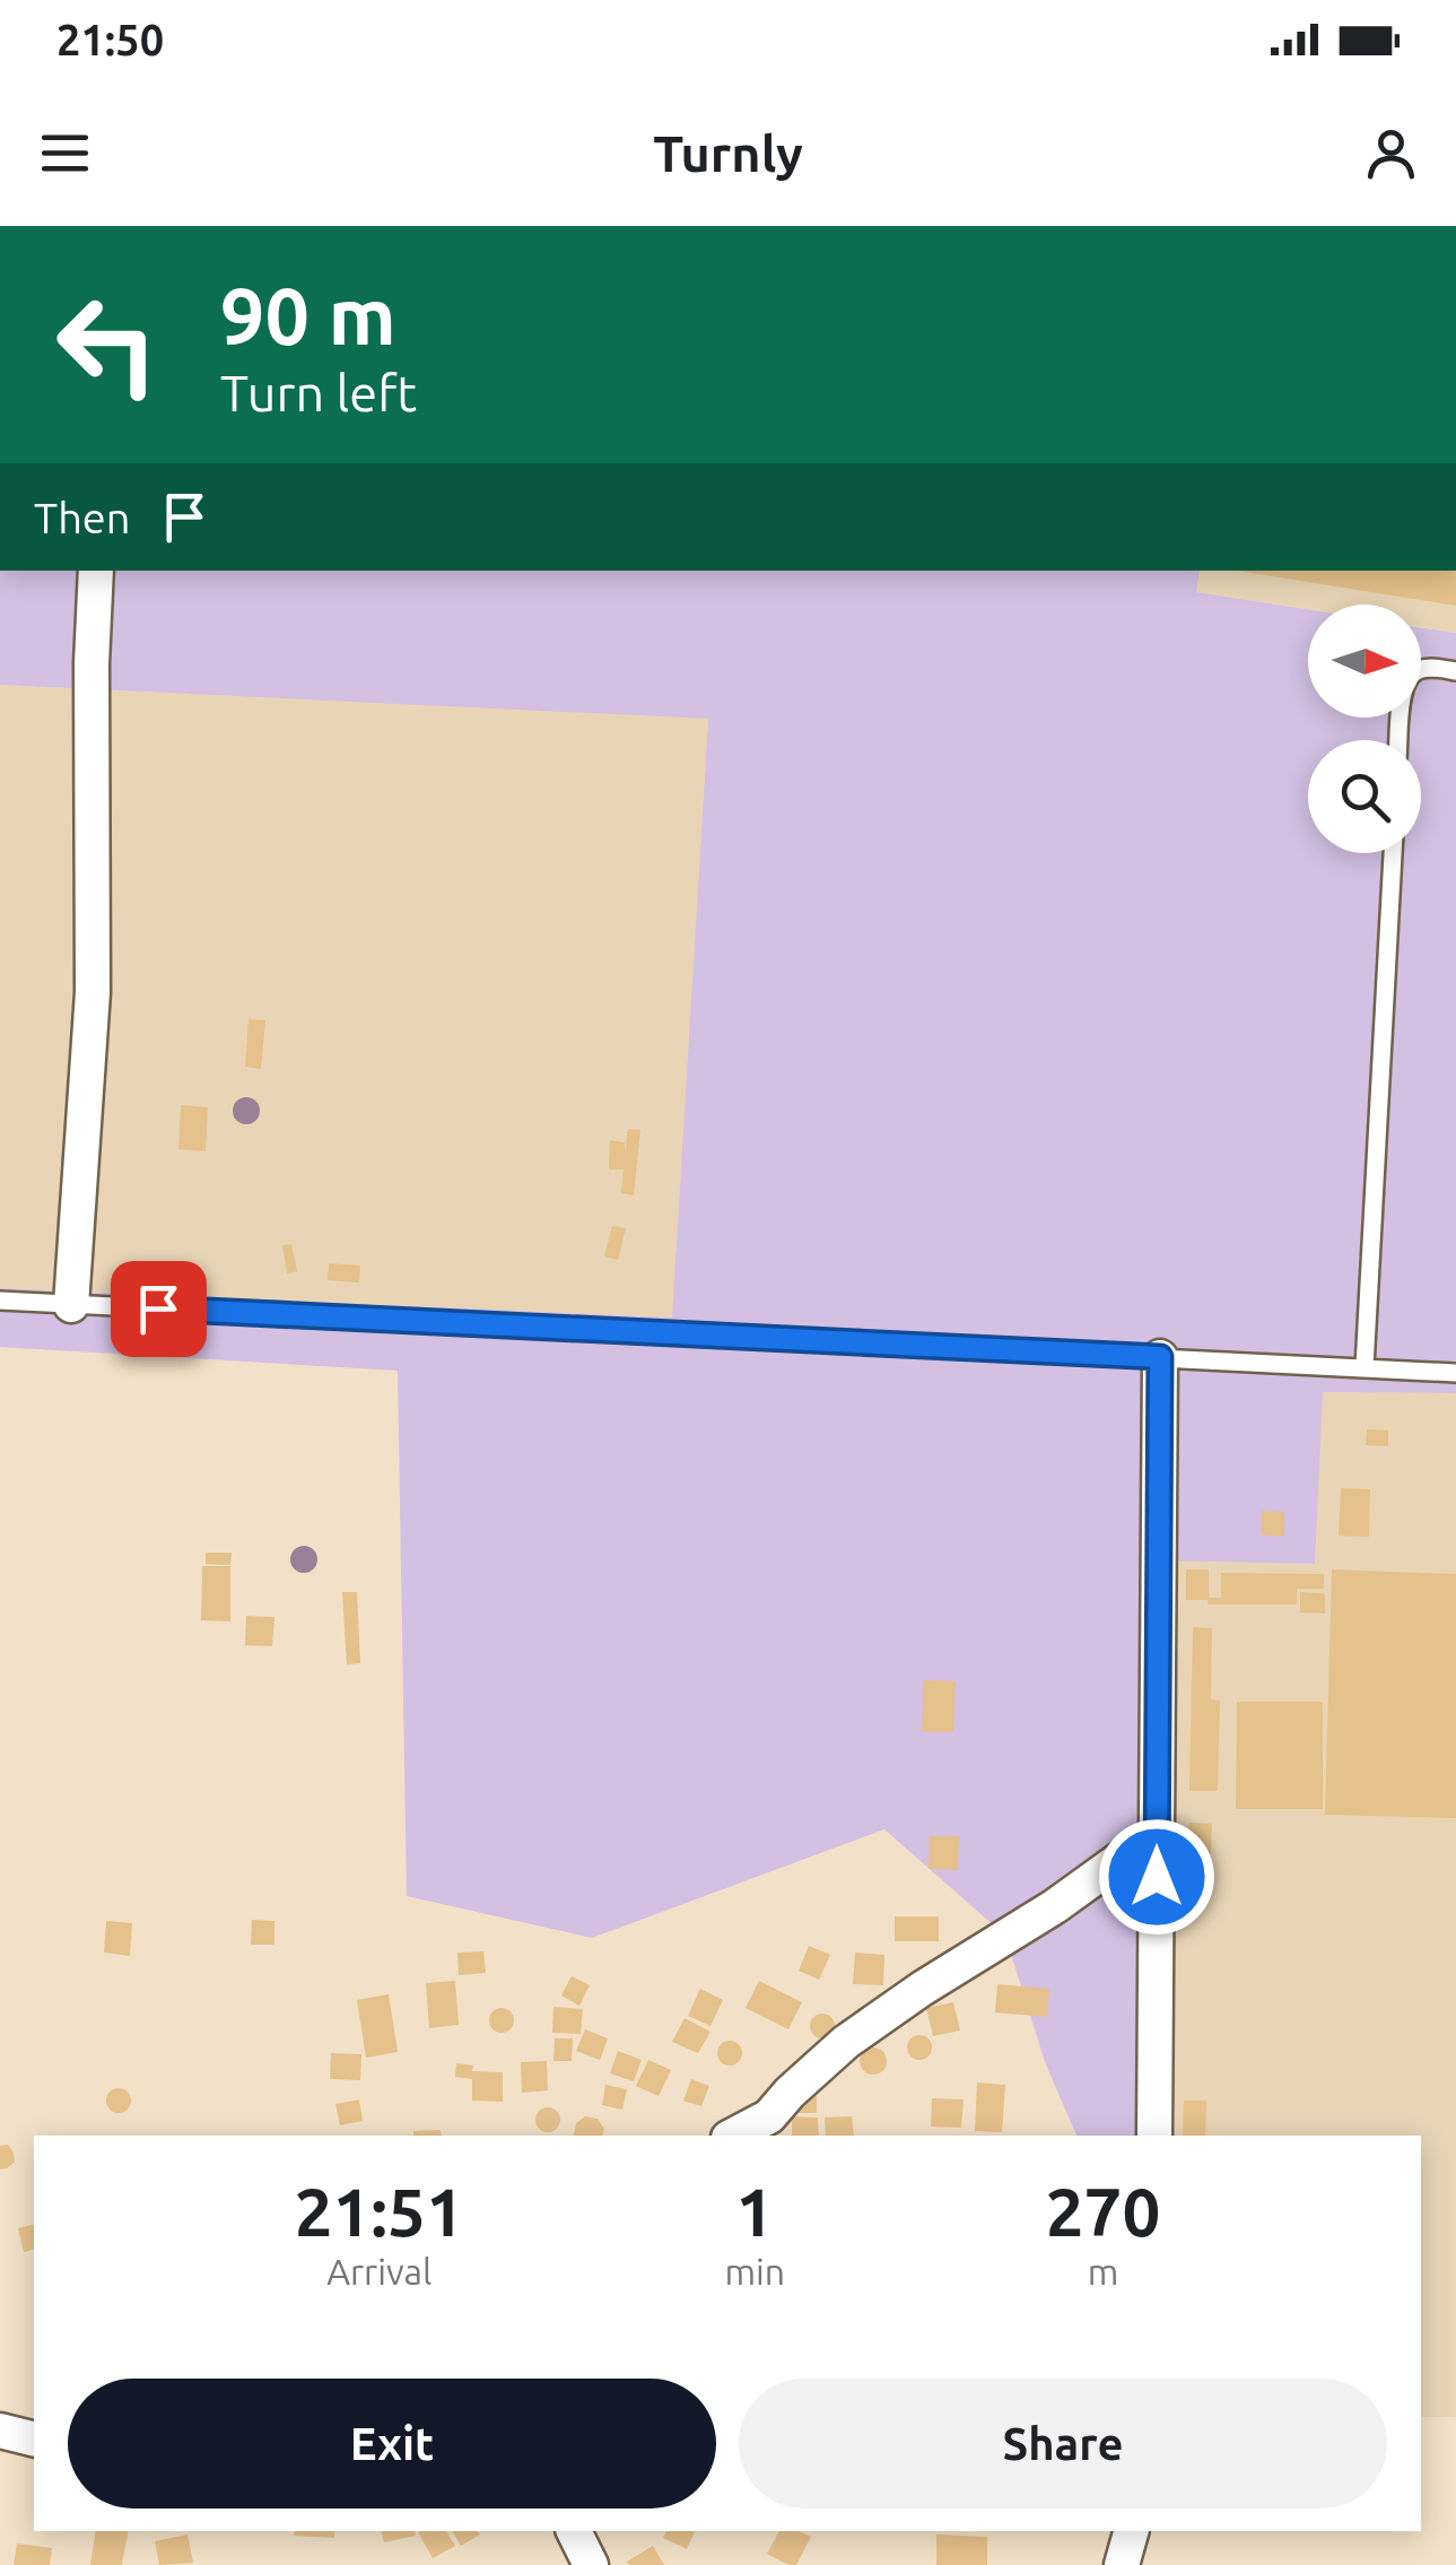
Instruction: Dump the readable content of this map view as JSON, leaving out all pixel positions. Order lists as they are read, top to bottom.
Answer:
{
  "north": "right",
  "page": {
    "status": "21:50",
    "header": "Turnly",
    "turn": ["90 m", "Turn left"],
    "then": "Then",
    "eta": [
      "21:51",
      "Arrival",
      "1",
      "min",
      "270",
      "m"
    ],
    "buttons": ["Exit", "Share"]
  }
}
